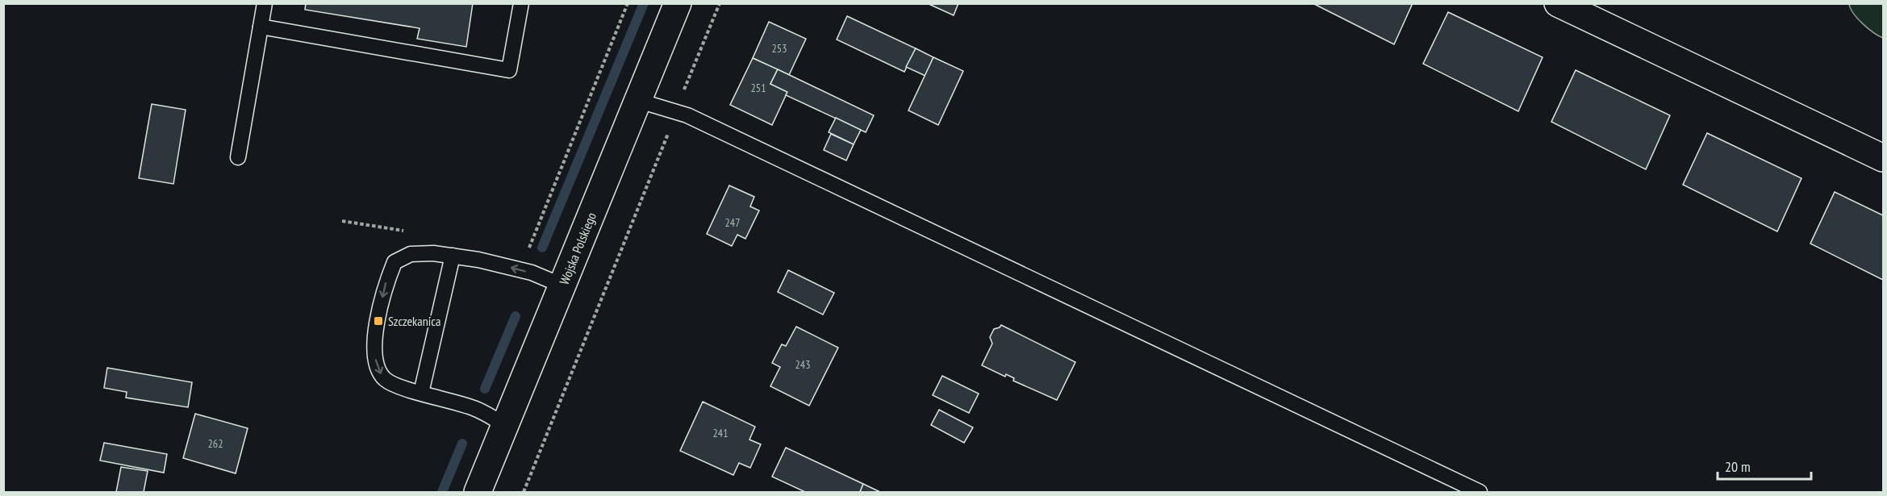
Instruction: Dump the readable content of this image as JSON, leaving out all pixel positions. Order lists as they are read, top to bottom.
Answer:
{
  "streets": {
    "main road": ["Wojska Polskiego"]
  },
  "places": {
    "transit": ["Szczekanica"]
  },
  "house_numbers": [
    "253",
    "251",
    "247",
    "243",
    "241",
    "262"
  ],
  "scale_bar": "20 m"
}
